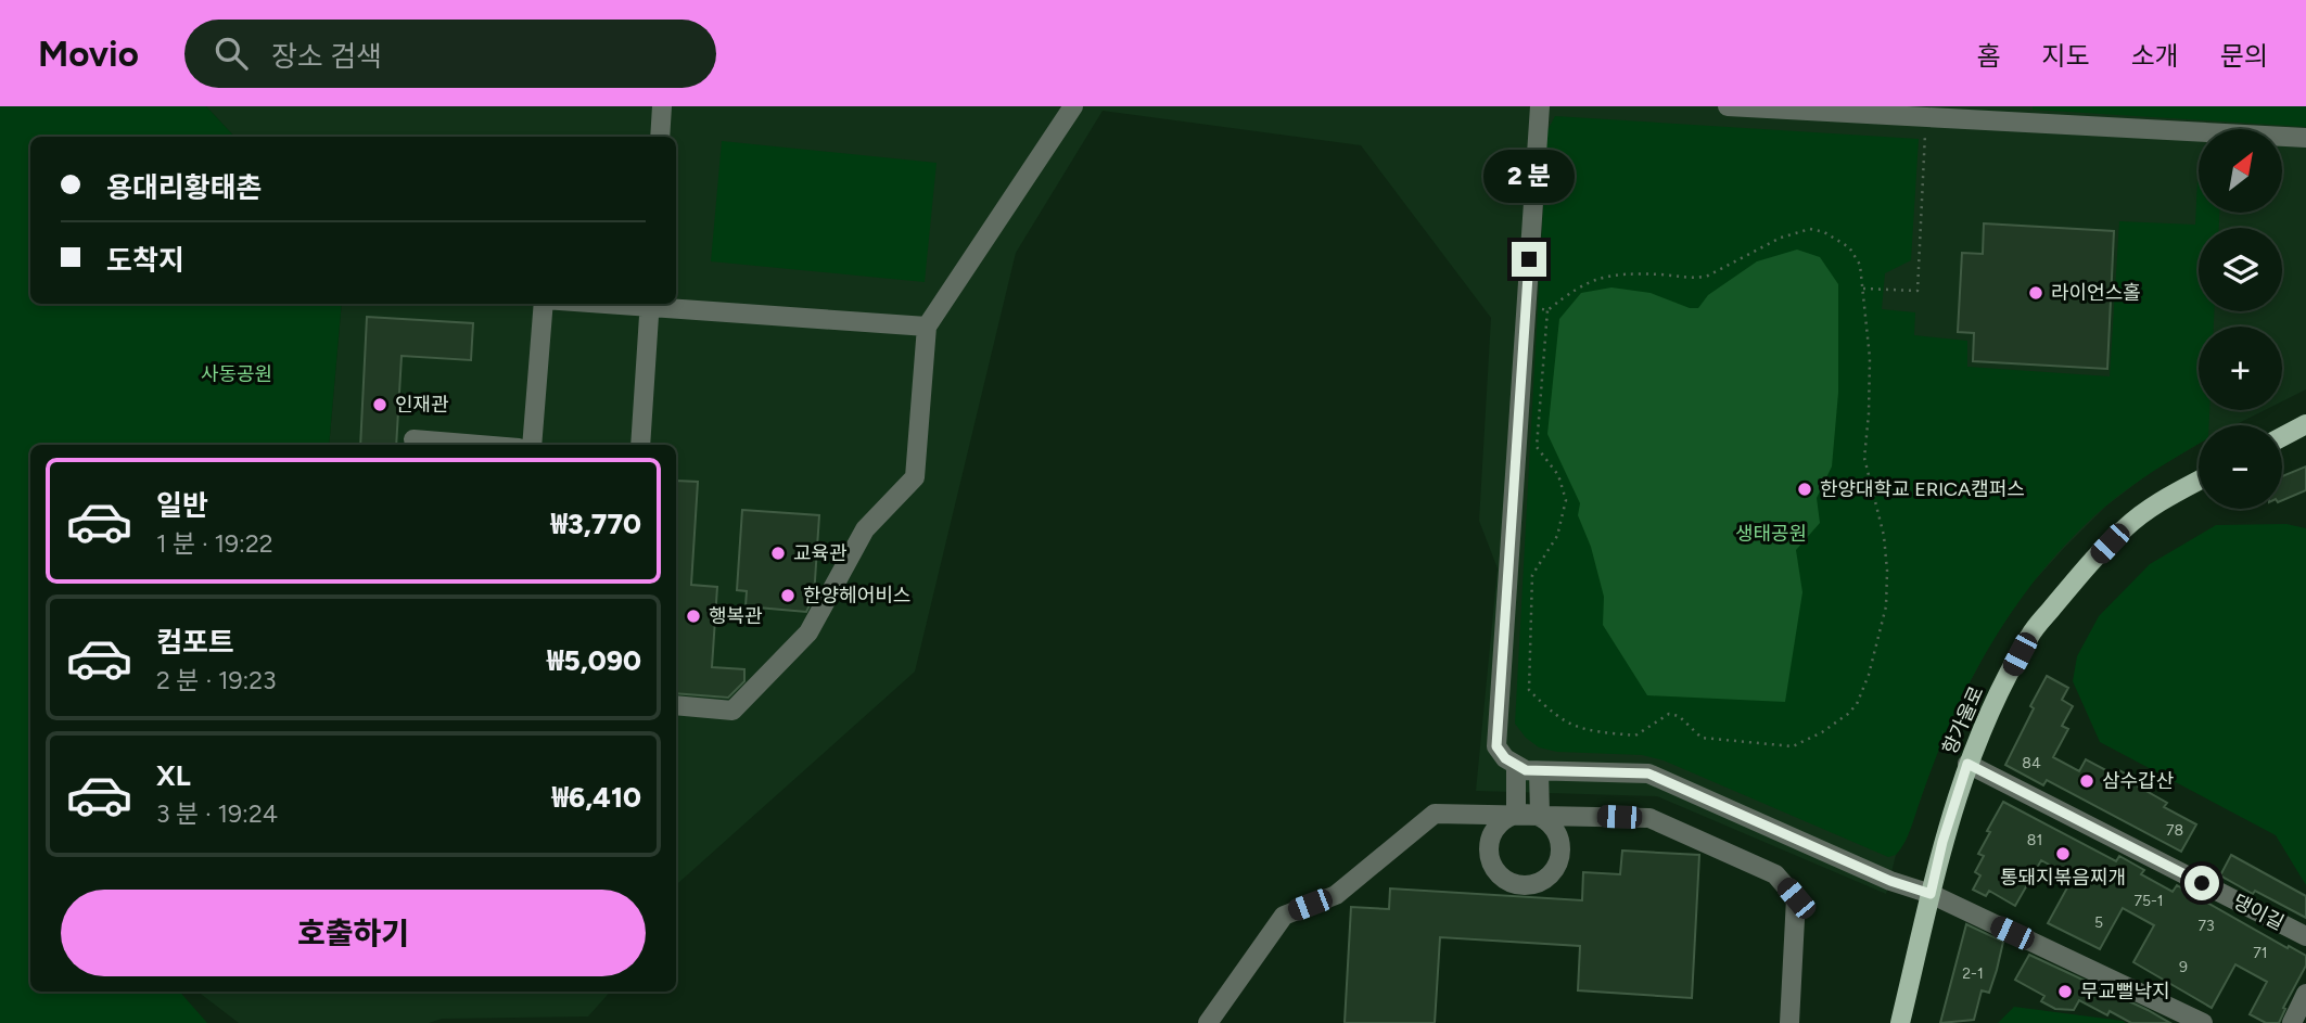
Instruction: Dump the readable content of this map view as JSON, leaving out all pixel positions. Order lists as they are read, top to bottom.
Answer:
{
  "streets": {
    "main road": ["항가울로"],
    "street": ["댕이길"]
  },
  "crossings": [
    ["항가울로", "댕이길"]
  ],
  "parks": ["사동공원", "생태공원"],
  "places": [
    "라이언스홀",
    "인재관",
    "한양대학교 ERICA캠퍼스",
    "교육관",
    "한양헤어비스",
    "행복관",
    "삼수갑산",
    "통돼지볶음찌개",
    "무교뻘낙지"
  ],
  "house_numbers": [
    "84",
    "78",
    "81",
    "75-1",
    "5",
    "73",
    "71",
    "9",
    "2-1"
  ],
  "north": "top right",
  "page": {
    "header": "Movio",
    "search": "장소 검색",
    "nav": [
      "홈",
      "지도",
      "소개",
      "문의"
    ],
    "map_buttons": ["+", "−"],
    "banner": ["용대리황태촌", "도착지"],
    "bubble": "2 분",
    "list": [
      {
        "name": "일반",
        "note": "1 분 · 19:22",
        "value": "₩3,770"
      },
      {
        "name": "컴포트",
        "note": "2 분 · 19:23",
        "value": "₩5,090"
      },
      {
        "name": "XL",
        "note": "3 분 · 19:24",
        "value": "₩6,410"
      }
    ],
    "buttons": "호출하기"
  }
}
